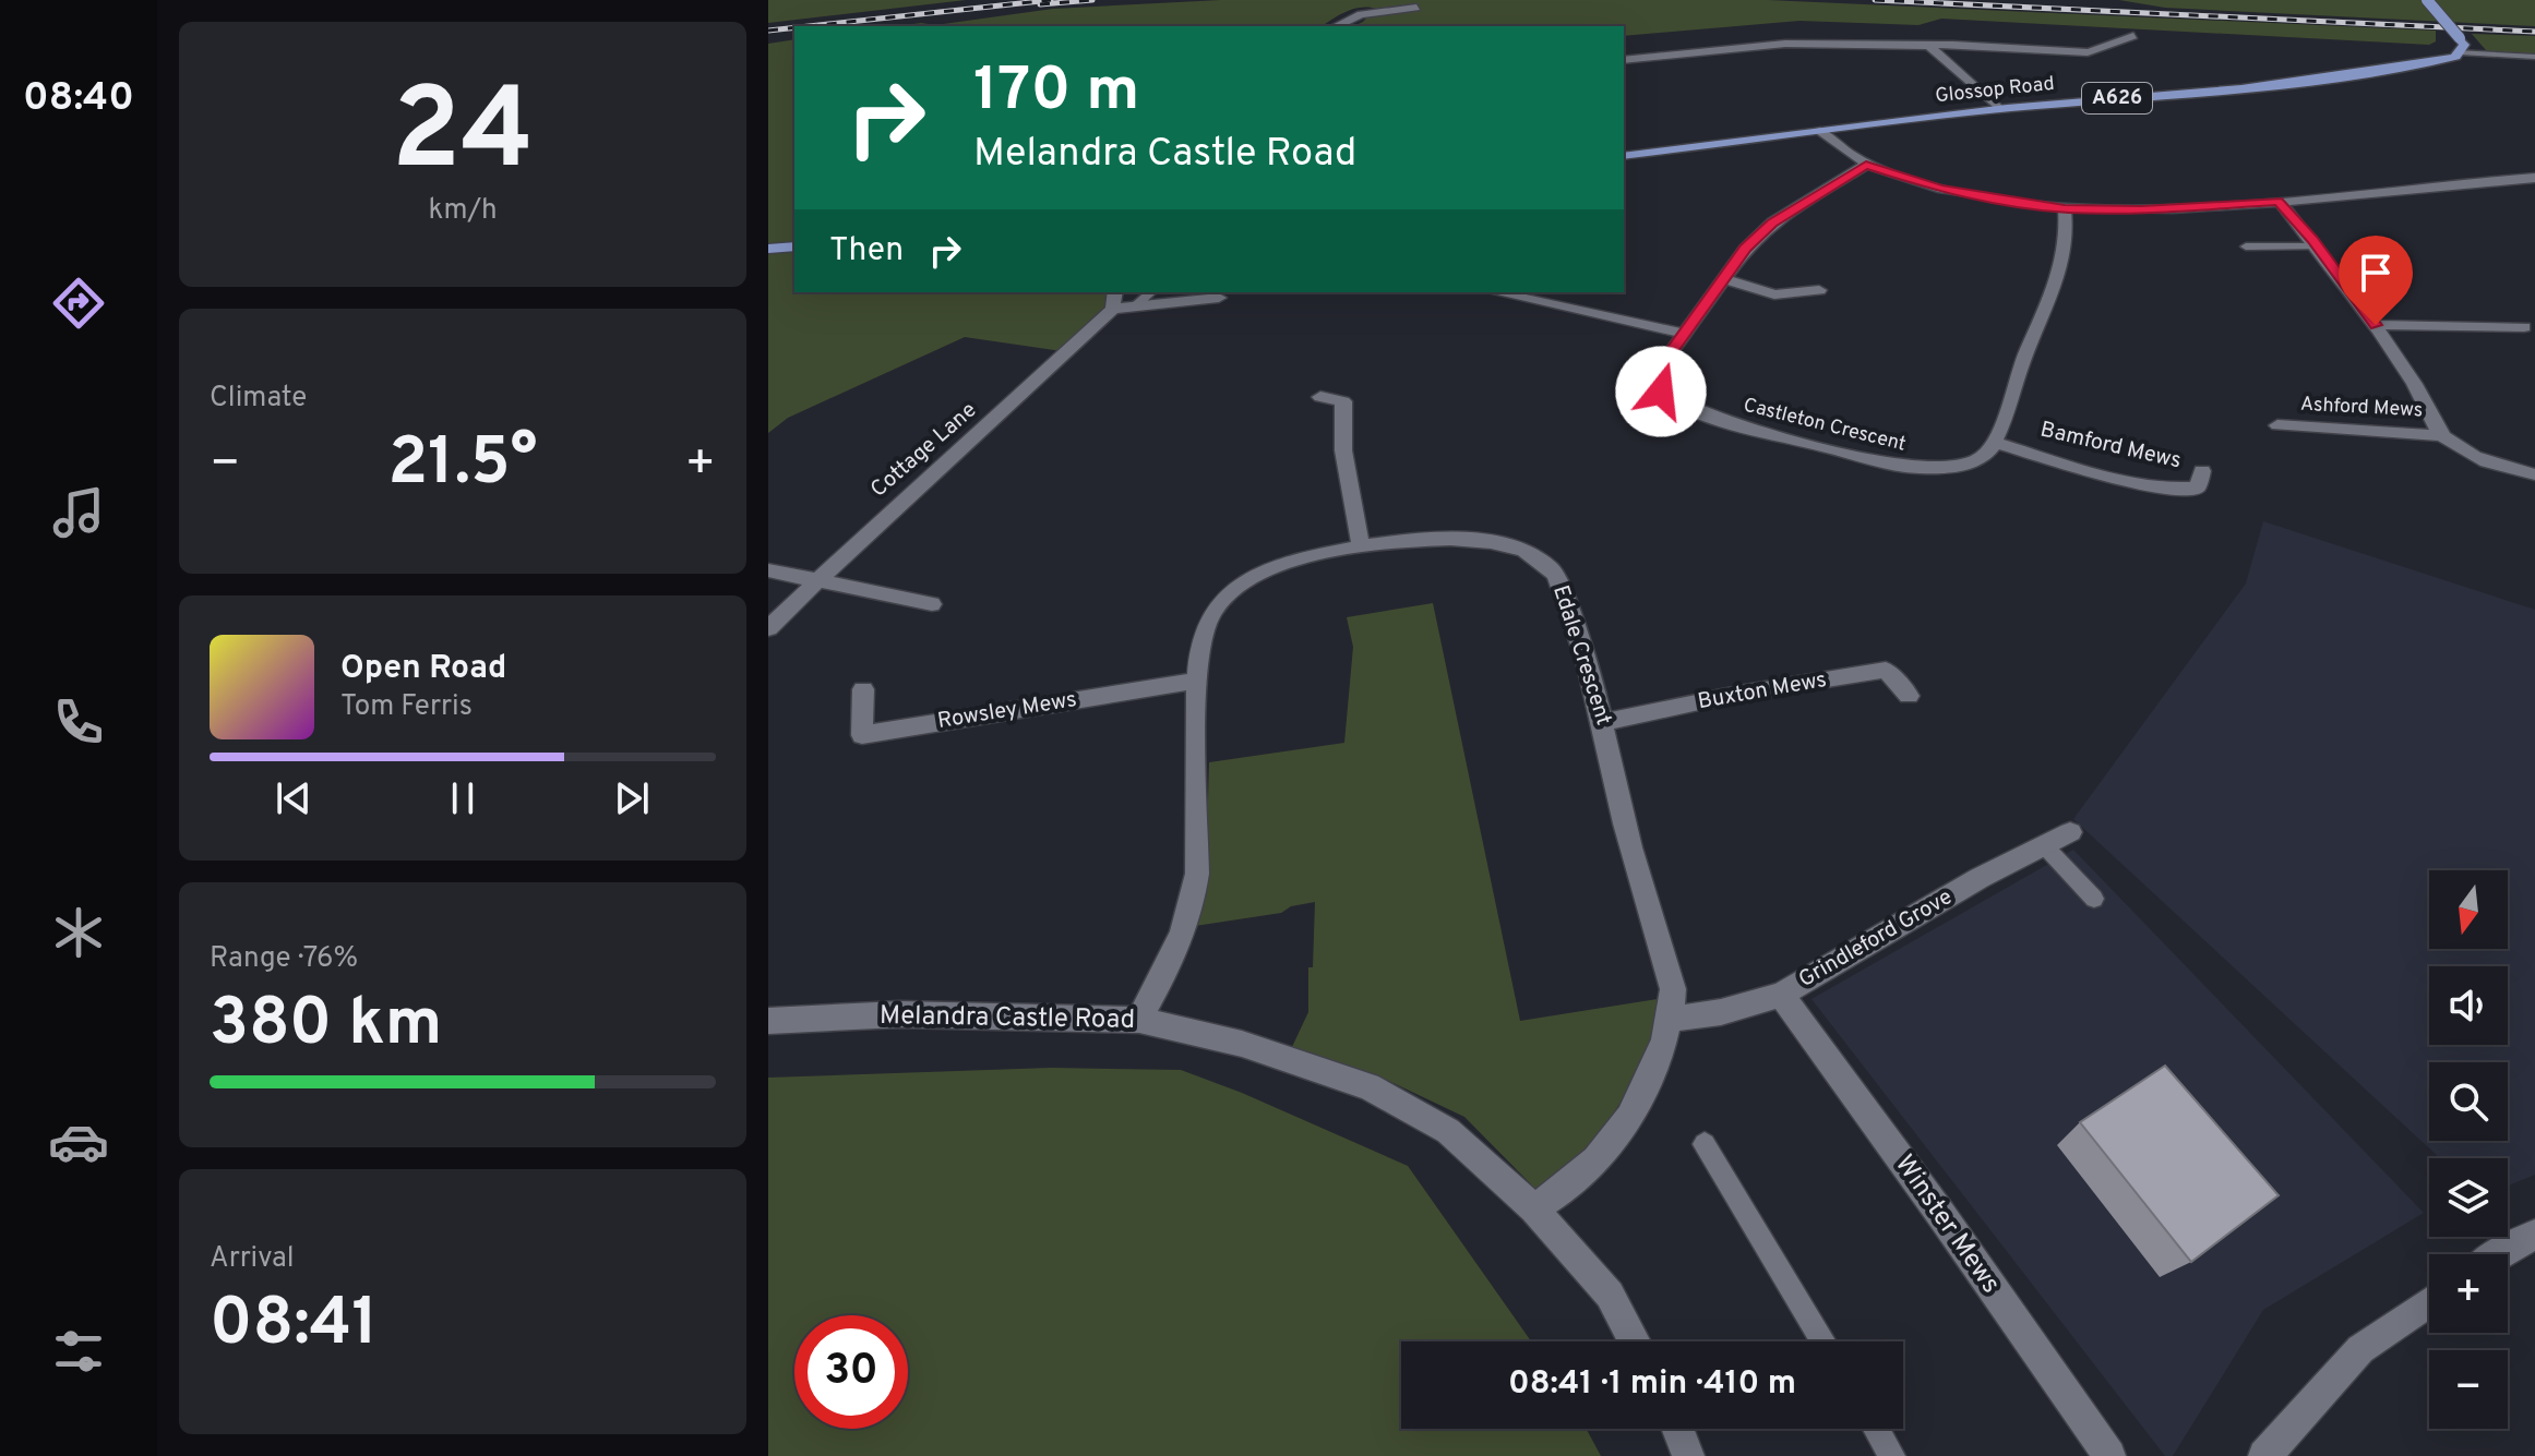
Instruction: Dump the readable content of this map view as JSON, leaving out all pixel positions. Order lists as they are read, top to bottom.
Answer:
{
  "streets": {
    "main road": ["Glossop Road", "A626"],
    "street": [
      "Ashford Mews",
      "Castleton Crescent",
      "Bamford Mews",
      "Cottage Lane",
      "Edale Crescent",
      "Buxton Mews",
      "Rowsley Mews",
      "Grindleford Grove",
      "Melandra Castle Road",
      "Winster Mews"
    ]
  },
  "crossings": [
    ["Castleton Crescent", "Bamford Mews"],
    ["Edale Crescent", "Buxton Mews"],
    ["Edale Crescent", "Rowsley Mews"],
    ["Edale Crescent", "Grindleford Grove"],
    ["Edale Crescent", "Melandra Castle Road"],
    ["Grindleford Grove", "Winster Mews"]
  ],
  "north": "bottom",
  "page": {
    "tabs": "08:40",
    "tile": [
      ["24", "km/h"],
      "Climate",
      ["Range · 76%", "380 km"],
      ["Arrival", "08:41"]
    ],
    "turn": ["170 m", "Melandra Castle Road"],
    "then": "Then",
    "heat": ["−", "21.5°", "+"],
    "song": ["Open Road", "Tom Ferris"],
    "map_buttons": ["+", "−"],
    "limit": "30",
    "trip": "08:41 · 1 min · 410 m"
  }
}
